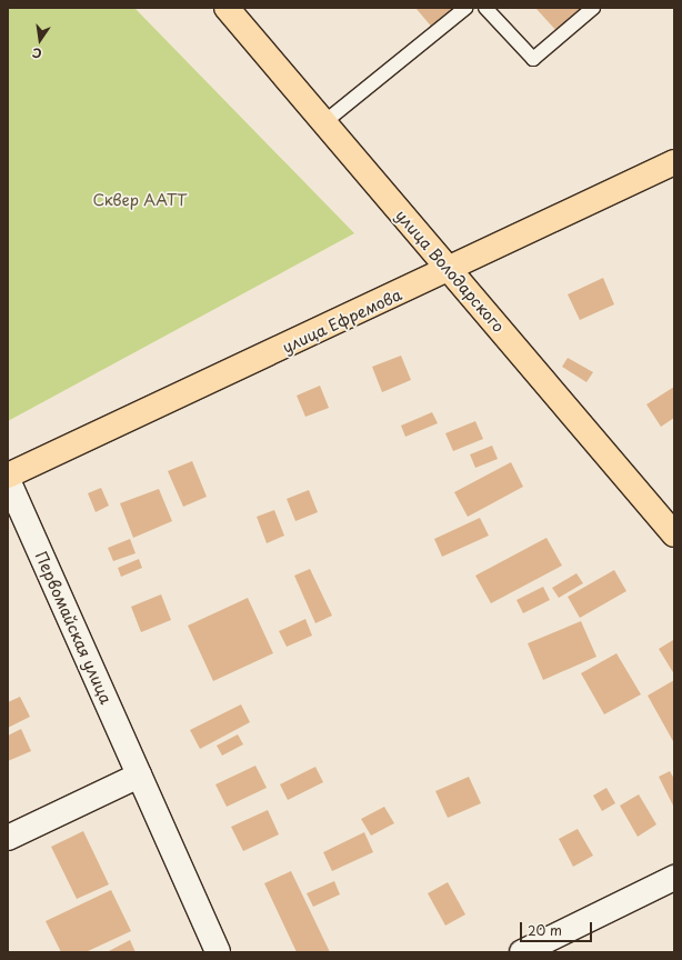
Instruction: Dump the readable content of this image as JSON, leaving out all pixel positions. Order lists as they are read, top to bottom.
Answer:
{
  "streets": {
    "main road": ["улица Володарского", "улица Ефремова"],
    "street": ["Первомайская улица"]
  },
  "crossings": [
    ["улица Володарского", "улица Ефремова"]
  ],
  "parks": ["Сквер ААТТ"],
  "scale_bar": "20 m",
  "north": "bottom"
}
